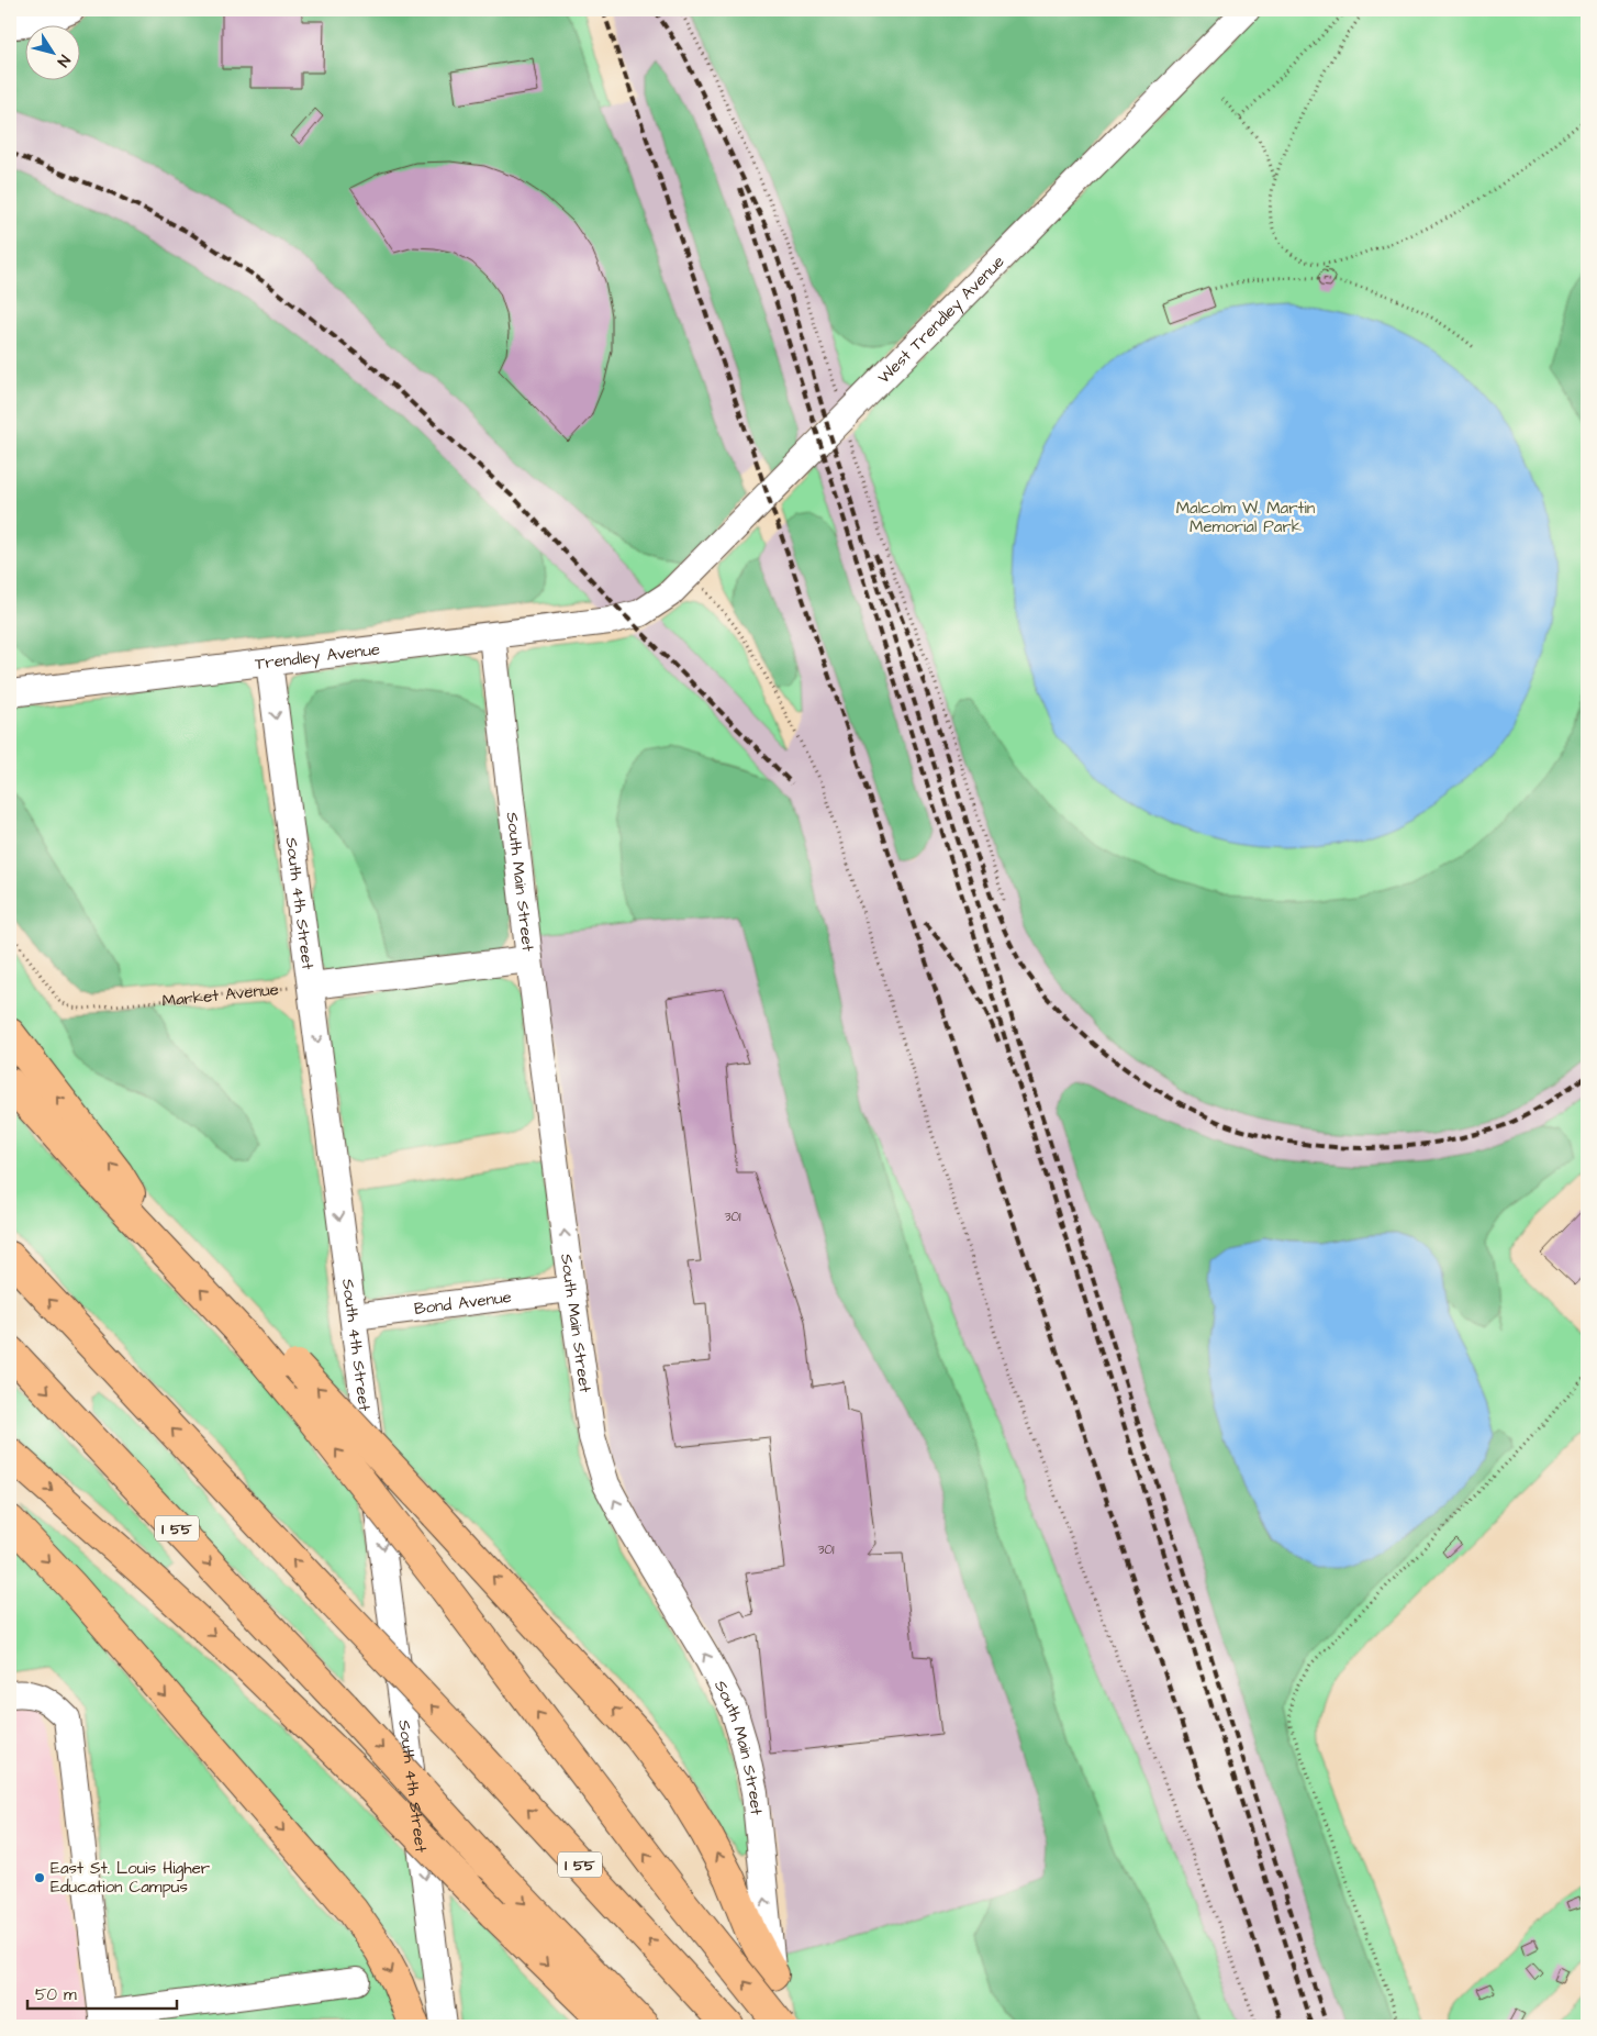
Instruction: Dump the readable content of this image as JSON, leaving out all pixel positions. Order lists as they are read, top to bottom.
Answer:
{
  "streets": {
    "highway": ["I 55"],
    "street": [
      "West Trendley Avenue",
      "Trendley Avenue",
      "South Main Street",
      "South 4th Street",
      "Bond Avenue"
    ],
    "path": ["Market Avenue"]
  },
  "crossings": [
    ["West Trendley Avenue", "Trendley Avenue"],
    ["Trendley Avenue", "South Main Street"],
    ["Trendley Avenue", "South 4th Street"],
    ["South Main Street", "Bond Avenue"],
    ["South 4th Street", "Market Avenue"],
    ["South 4th Street", "Bond Avenue"]
  ],
  "one_way": ["South Main Street", "South 4th Street"],
  "parks": ["Malcolm W. Martin Memorial Park"],
  "places": ["East St. Louis Higher Education Campus"],
  "house_numbers": ["301", "301"],
  "scale_bar": "50 m",
  "north": "bottom right"
}
